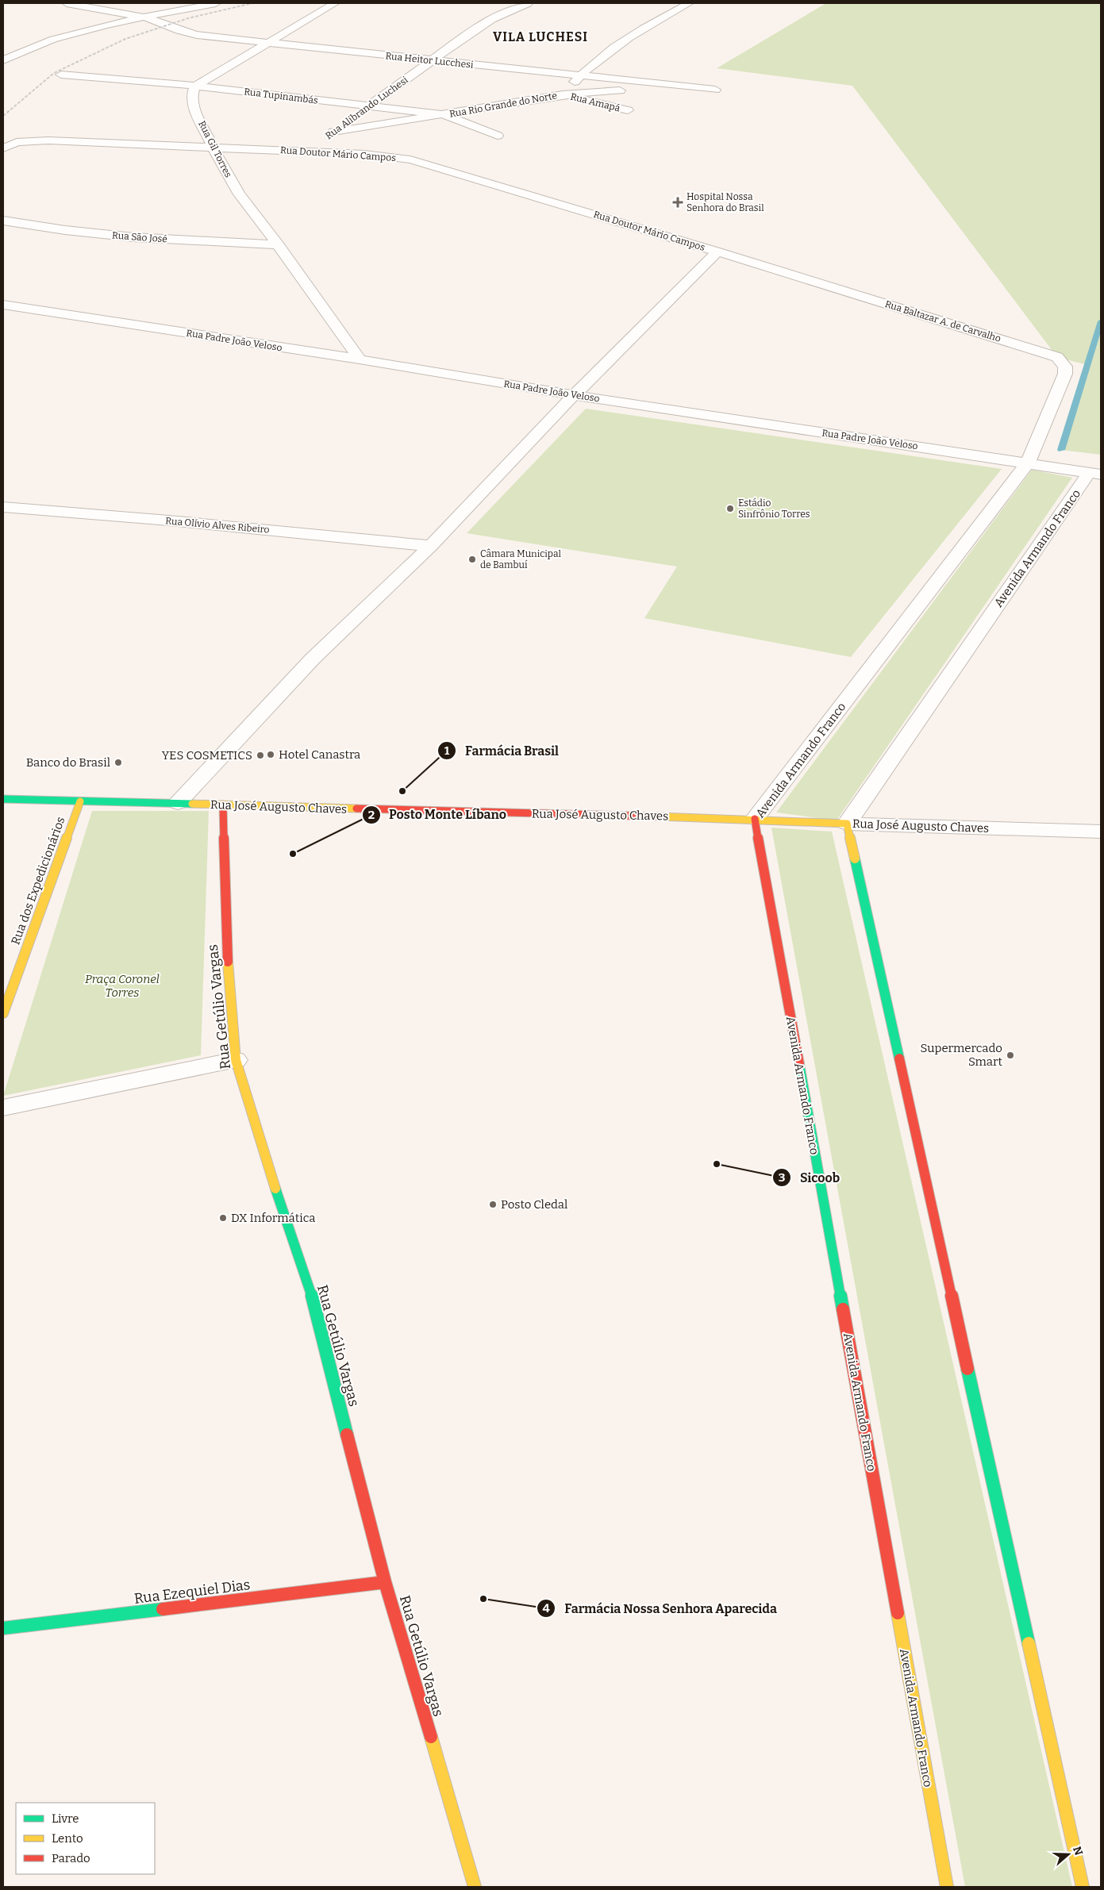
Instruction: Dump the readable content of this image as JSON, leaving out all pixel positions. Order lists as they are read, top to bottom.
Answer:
{
  "streets": {
    "street": [
      "Rua Heitor Lucchesi",
      "Rua Tupinambás",
      "Rua Amapá",
      "Rua Rio Grande do Norte",
      "Rua Alibrando Luchesi",
      "Rua Gil Torres",
      "Rua Doutor Mário Campos",
      "Rua São José",
      "Rua Baltazar A. de Carvalho",
      "Rua Padre João Veloso",
      "Rua Olívio Alves Ribeiro",
      "Avenida Armando Franco",
      "Rua José Augusto Chaves",
      "Rua dos Expedicionários",
      "Rua Getúlio Vargas",
      "Rua Ezequiel Dias"
    ]
  },
  "crossings": [
    ["Rua Heitor Lucchesi", "Rua Rio Grande do Norte"],
    ["Rua Heitor Lucchesi", "Rua Alibrando Luchesi"],
    ["Rua Tupinambás", "Rua Rio Grande do Norte"],
    ["Rua Tupinambás", "Rua Alibrando Luchesi"],
    ["Rua Tupinambás", "Rua Gil Torres"],
    ["Rua Amapá", "Rua Rio Grande do Norte"],
    ["Rua Rio Grande do Norte", "Rua Alibrando Luchesi"],
    ["Rua Alibrando Luchesi", "Rua Doutor Mário Campos"],
    ["Rua Gil Torres", "Rua Doutor Mário Campos"],
    ["Rua Gil Torres", "Rua São José"],
    ["Rua Gil Torres", "Rua Padre João Veloso"],
    ["Rua Doutor Mário Campos", "Rua Baltazar A. de Carvalho"],
    ["Rua Baltazar A. de Carvalho", "Rua Padre João Veloso"],
    ["Rua Baltazar A. de Carvalho", "Avenida Armando Franco"],
    ["Rua Padre João Veloso", "Avenida Armando Franco"],
    ["Avenida Armando Franco", "Rua José Augusto Chaves"],
    ["Rua José Augusto Chaves", "Rua dos Expedicionários"],
    ["Rua José Augusto Chaves", "Rua Getúlio Vargas"],
    ["Rua Getúlio Vargas", "Rua Ezequiel Dias"]
  ],
  "districts": ["VILA LUCHESI"],
  "parks": ["Praça Coronel Torres"],
  "places": {
    "health": ["Hospital Nossa Senhora do Brasil"],
    "other": [
      "Estádio Sinfrônio Torres",
      "Câmara Municipal de Bambuí",
      "Hotel Canastra",
      "YES COSMETICS",
      "Banco do Brasil",
      "Farmácia Brasil",
      "Posto Monte Líbano",
      "Supermercado Smart",
      "Sicoob",
      "Posto Cledal",
      "DX Informática",
      "Farmácia Nossa Senhora Aparecida"
    ]
  },
  "legend": ["Livre", "Lento", "Parado"],
  "north": "right"
}
